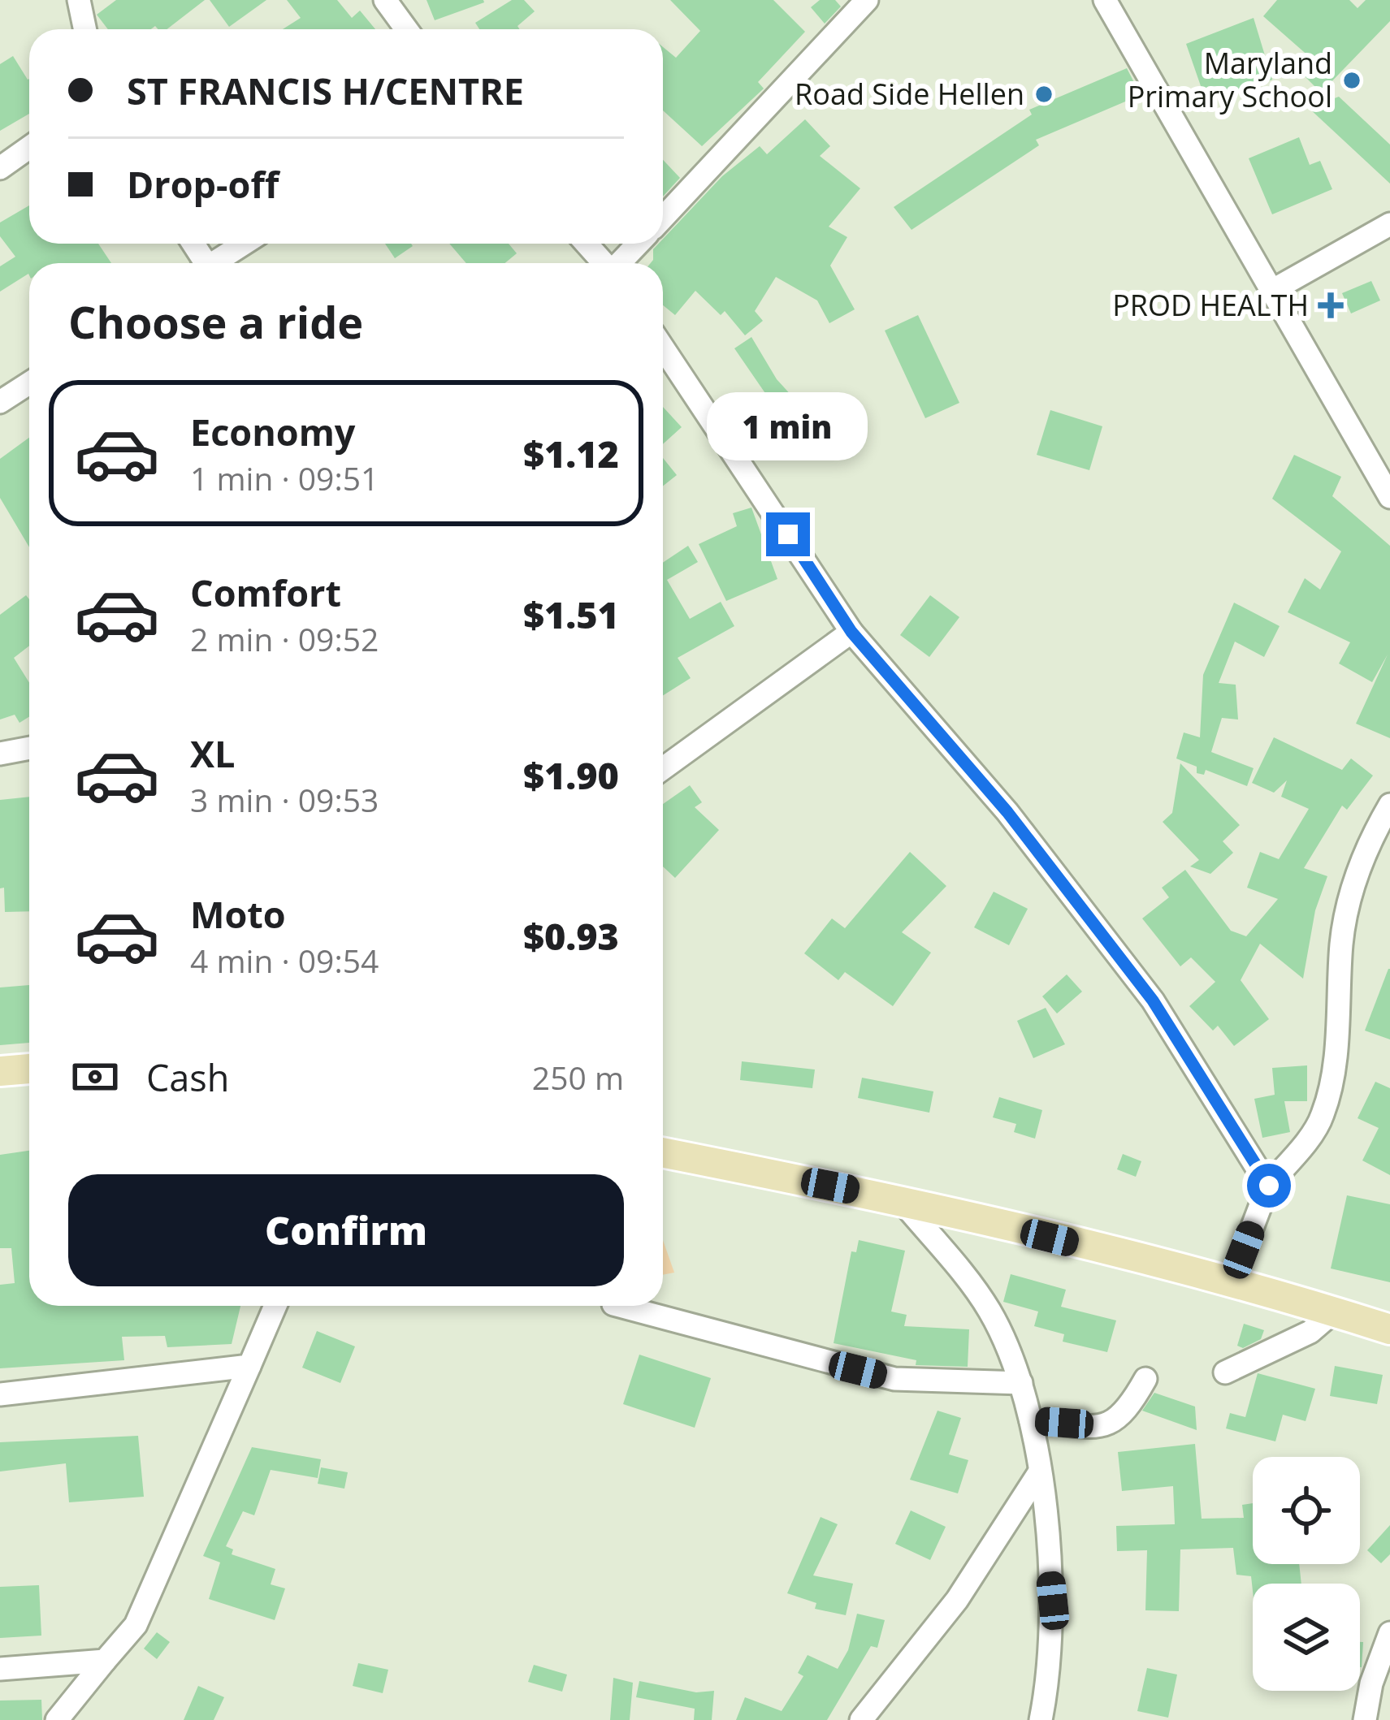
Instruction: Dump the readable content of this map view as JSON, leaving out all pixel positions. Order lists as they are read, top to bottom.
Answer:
{
  "places": {
    "other": ["Maryland Primary School", "Road Side Hellen"],
    "health": ["PROD HEALTH"]
  },
  "page": {
    "banner": ["ST FRANCIS H/CENTRE", "Drop-off"],
    "heading": "Choose a ride",
    "list": [
      {
        "name": "Economy",
        "note": "1 min · 09:51",
        "value": "$1.12"
      },
      {
        "name": "Comfort",
        "note": "2 min · 09:52",
        "value": "$1.51"
      },
      {
        "name": "XL",
        "note": "3 min · 09:53",
        "value": "$1.90"
      },
      {
        "name": "Moto",
        "note": "4 min · 09:54",
        "value": "$0.93"
      }
    ],
    "bubble": "1 min",
    "pay": ["Cash", "250 m"],
    "buttons": "Confirm"
  }
}
